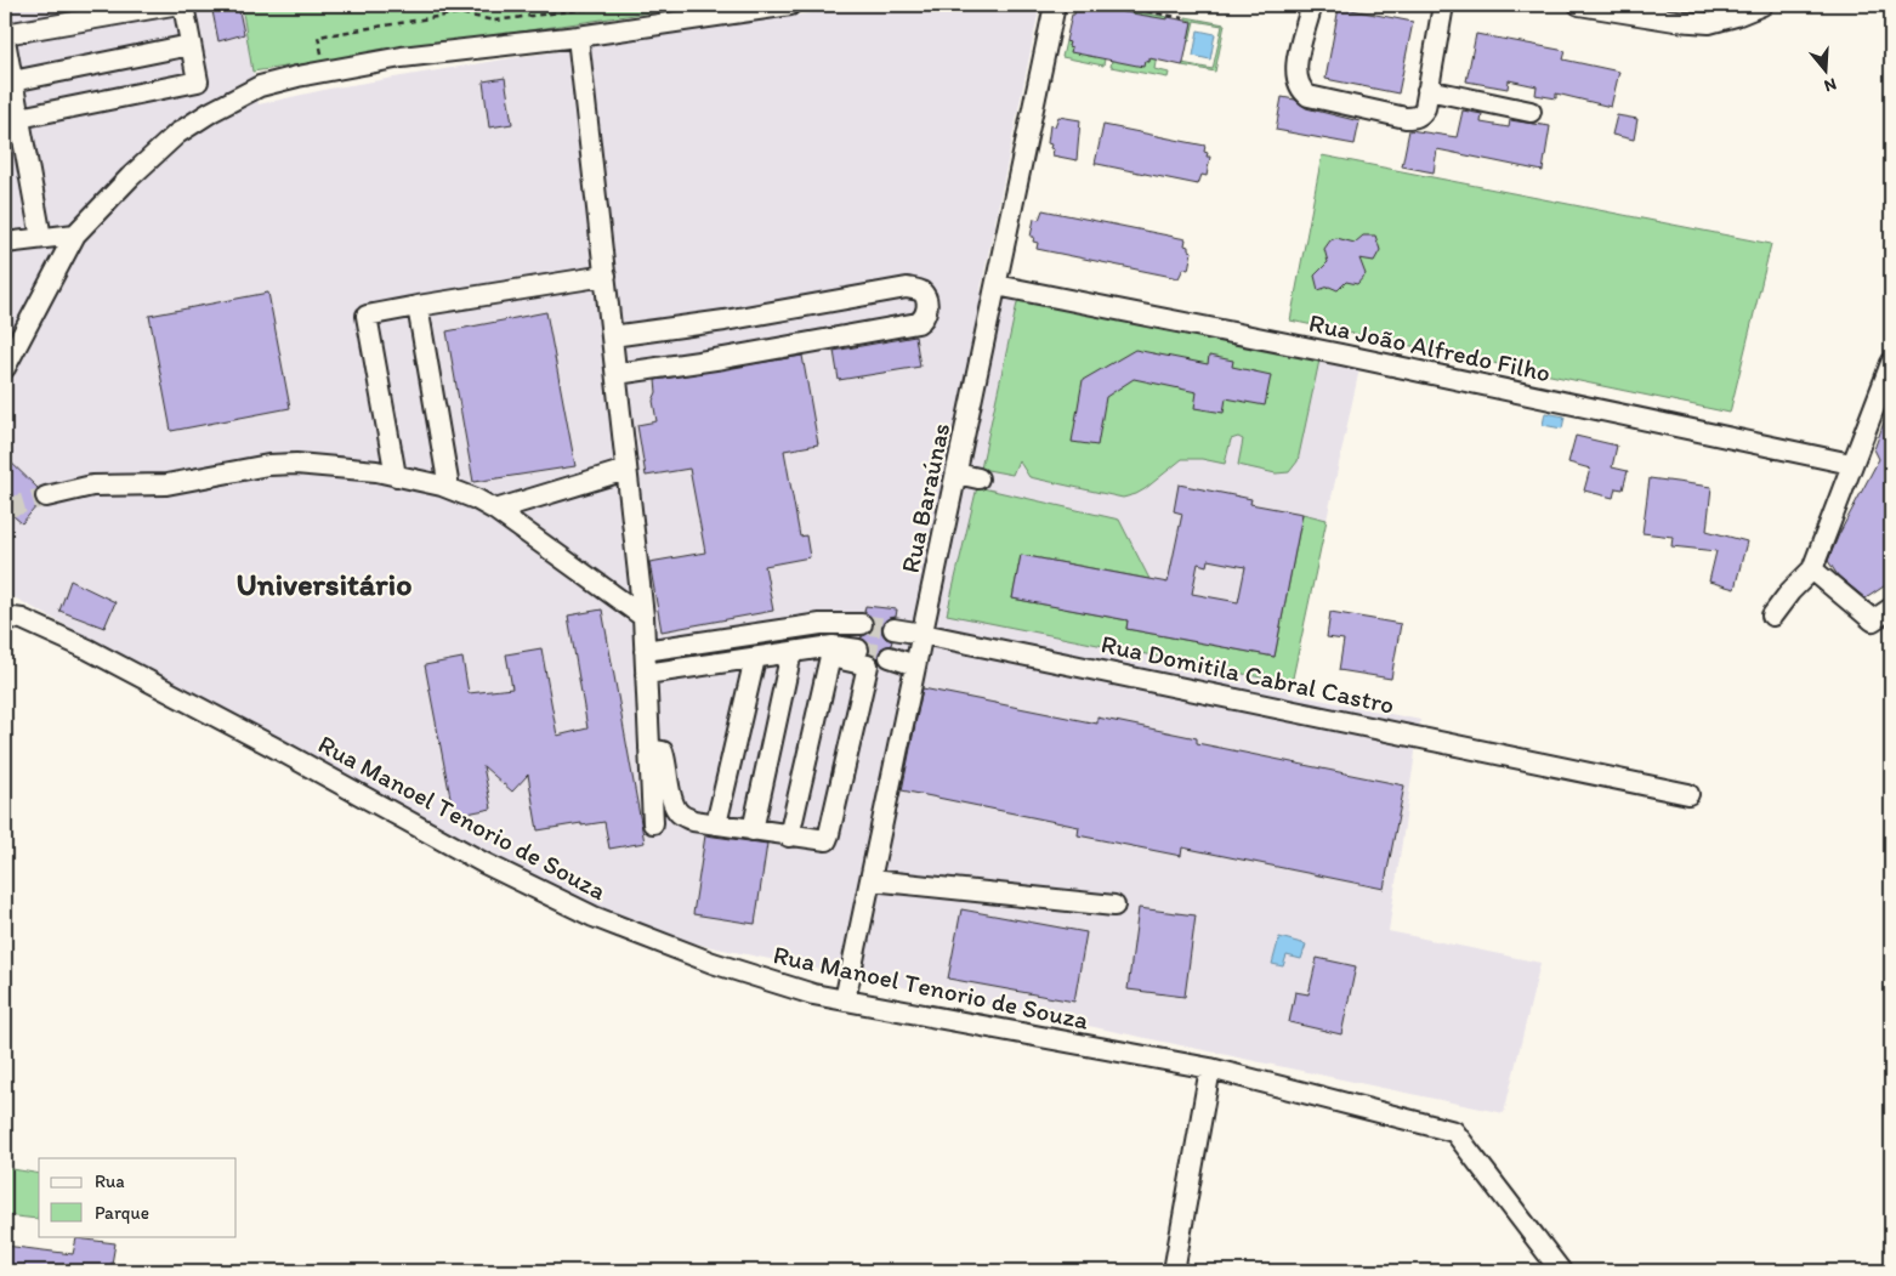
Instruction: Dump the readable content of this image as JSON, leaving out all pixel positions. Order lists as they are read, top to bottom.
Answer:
{
  "streets": {
    "street": [
      "Rua João Alfredo Filho",
      "Rua Baraúnas",
      "Rua Domitila Cabral Castro",
      "Rua Manoel Tenorio de Souza"
    ]
  },
  "crossings": [
    ["Rua João Alfredo Filho", "Rua Baraúnas"],
    ["Rua Baraúnas", "Rua Domitila Cabral Castro"],
    ["Rua Baraúnas", "Rua Manoel Tenorio de Souza"]
  ],
  "districts": ["Universitário"],
  "legend": ["Rua", "Parque"],
  "north": "bottom"
}
